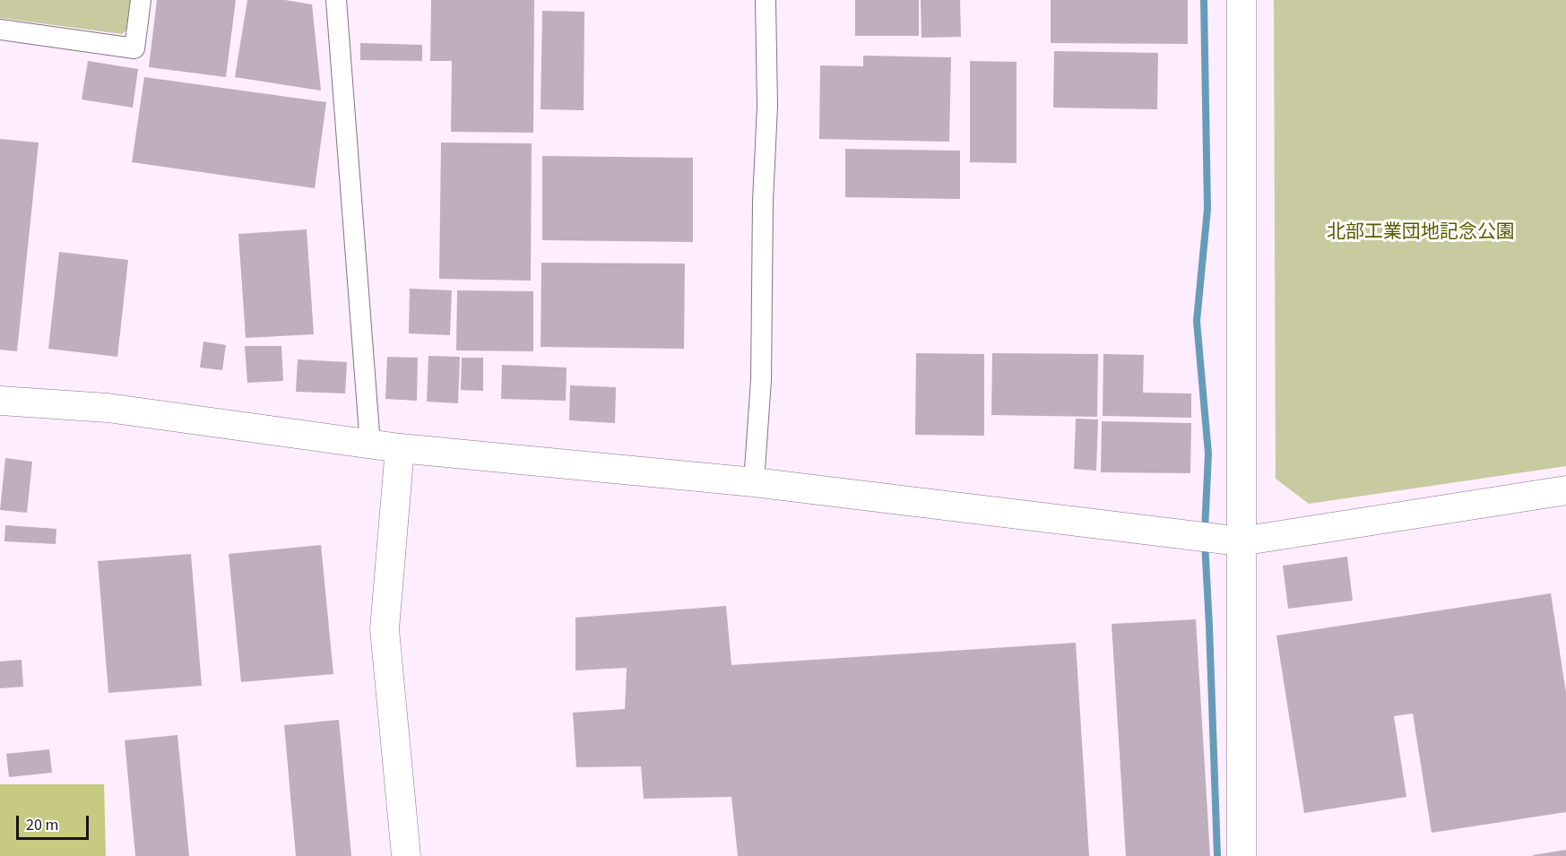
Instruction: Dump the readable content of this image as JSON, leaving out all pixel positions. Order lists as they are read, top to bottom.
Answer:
{
  "parks": ["北部工業団地記念公園"],
  "scale_bar": "20 m"
}
